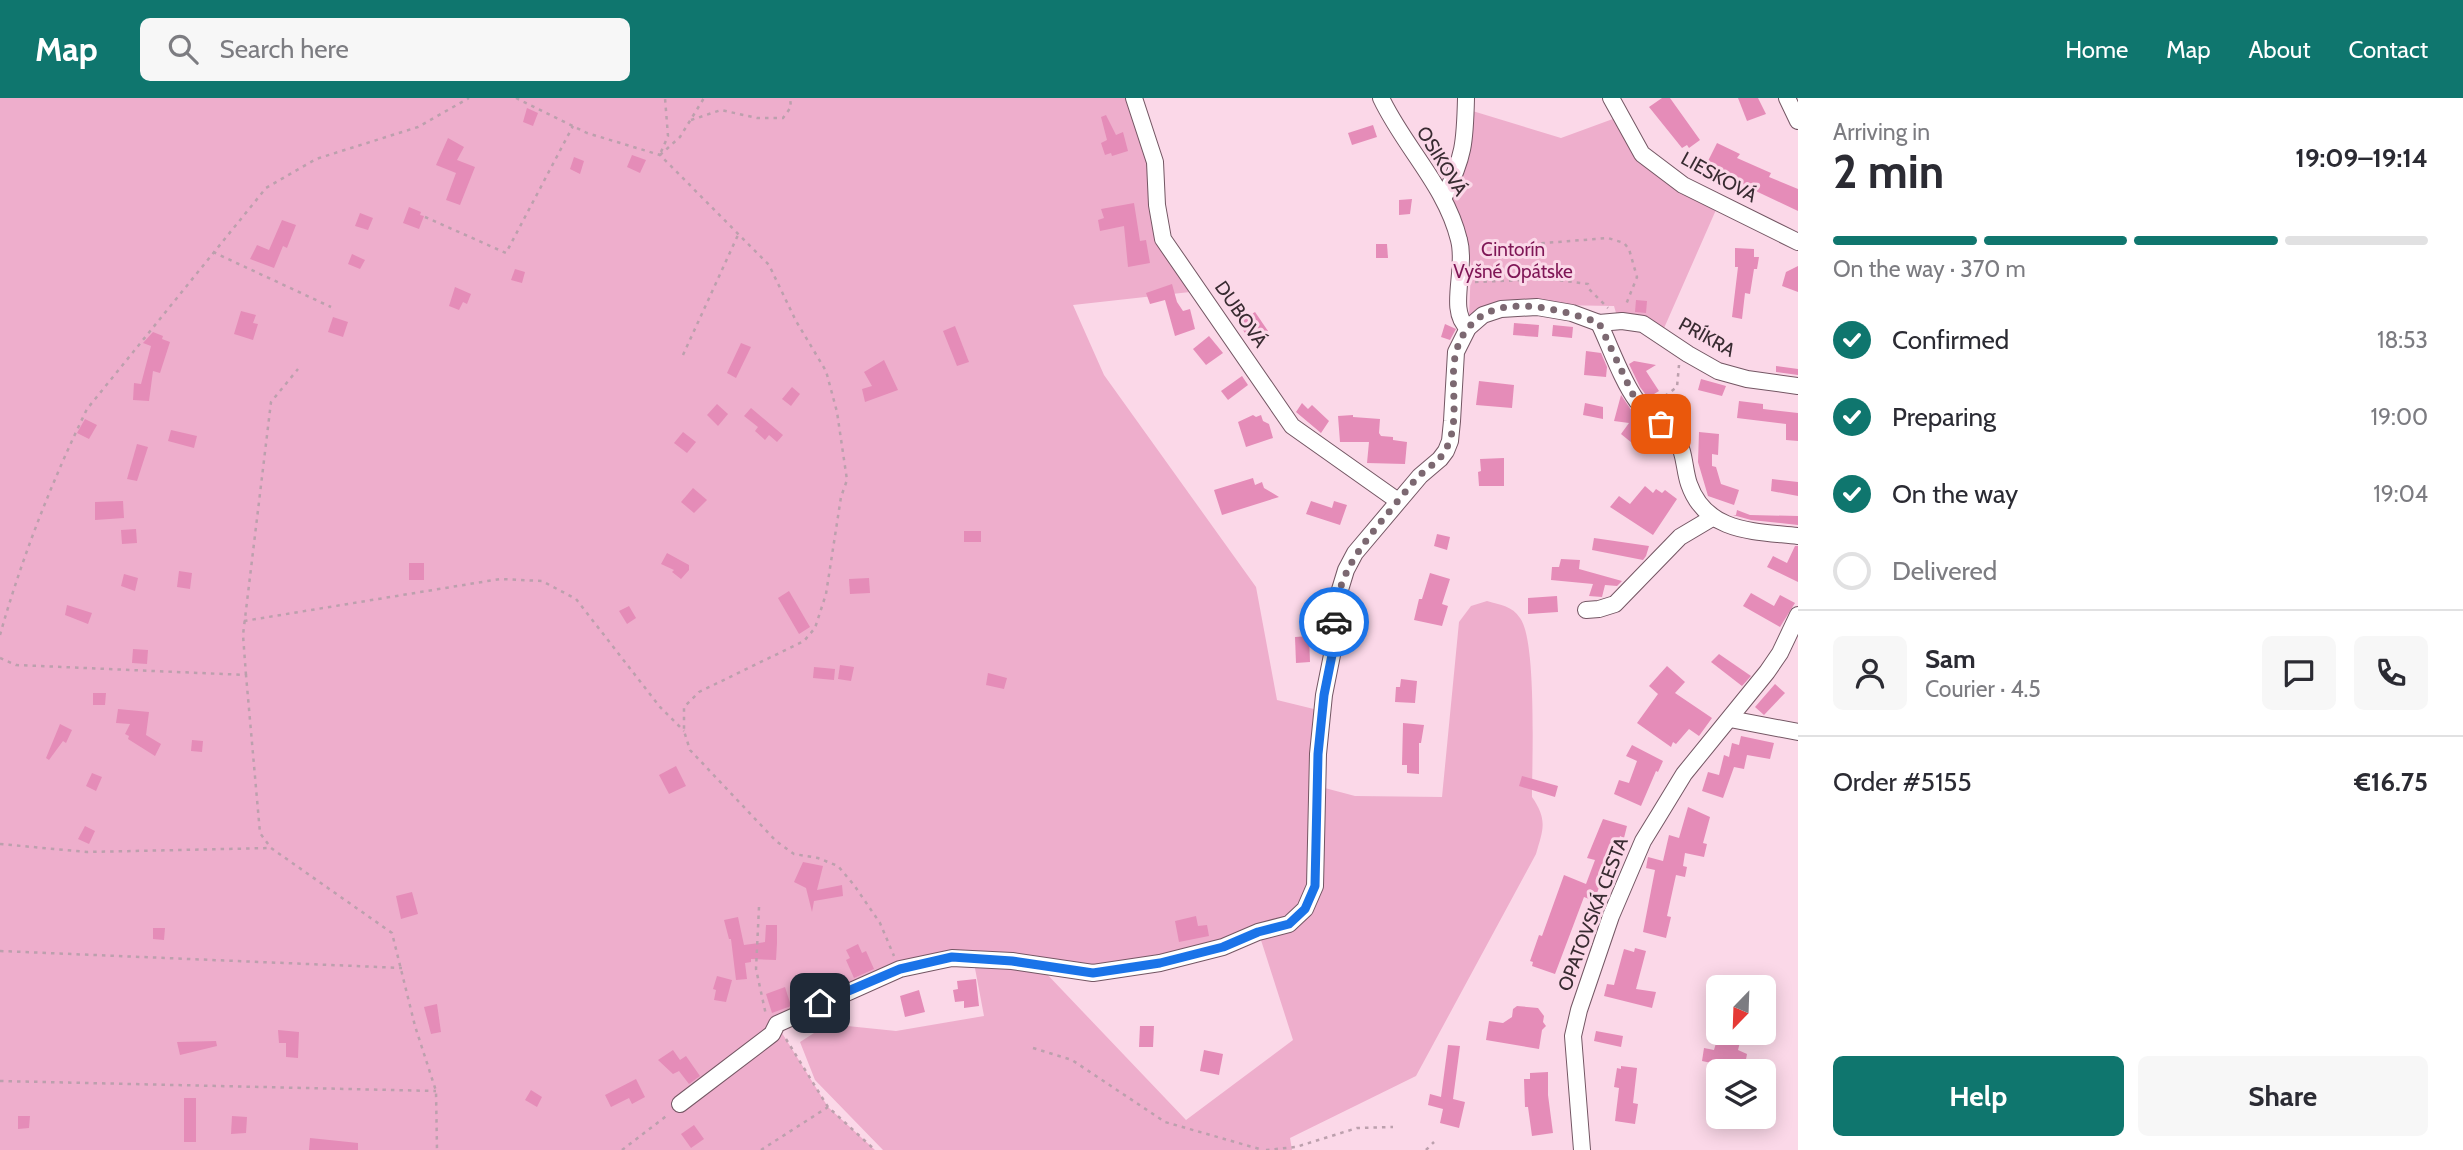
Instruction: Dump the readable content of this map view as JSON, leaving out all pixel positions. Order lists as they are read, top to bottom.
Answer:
{
  "streets": {
    "street": [
      "OSIKOVÁ",
      "LIESKOVÁ",
      "DUBOVÁ",
      "PRÍKRA",
      "OPATOVSKÁ CESTA"
    ]
  },
  "parks": ["Cintorín Vyšné Opátske"],
  "north": "bottom left",
  "page": {
    "header": "Map",
    "search": "Search here",
    "nav": [
      "Home",
      "Map",
      "About",
      "Contact"
    ],
    "heading": ["2 min", "Arriving in", "19:09–19:14"],
    "panel": [
      "Sam",
      "Courier · 4.5",
      "Order #5155",
      "€16.75"
    ],
    "bar": "On the way · 370 m",
    "list": [
      ["Confirmed", "18:53"],
      ["Preparing", "19:00"],
      ["On the way", "19:04"],
      "Delivered"
    ],
    "buttons": ["Help", "Share"]
  }
}
